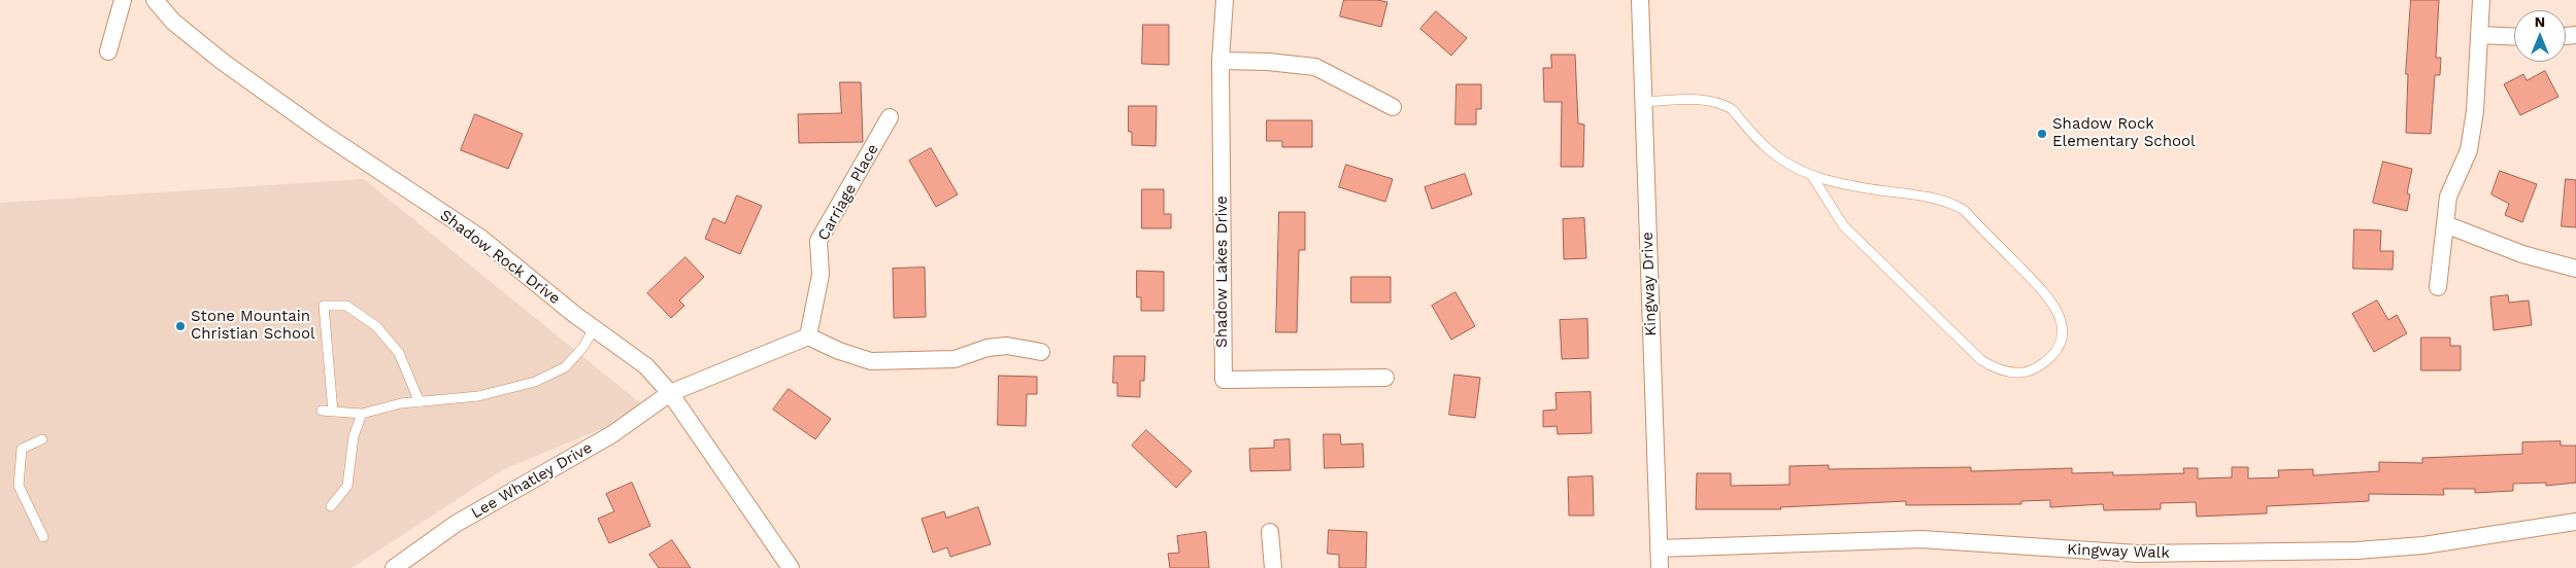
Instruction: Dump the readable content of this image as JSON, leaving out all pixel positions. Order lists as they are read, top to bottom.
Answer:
{
  "streets": {
    "street": [
      "Carriage Place",
      "Shadow Rock Drive",
      "Shadow Lakes Drive",
      "Kingway Drive",
      "Lee Whatley Drive",
      "Kingway Walk"
    ]
  },
  "crossings": [
    ["Shadow Rock Drive", "Lee Whatley Drive"],
    ["Kingway Drive", "Kingway Walk"]
  ],
  "places": ["Shadow Rock Elementary School", "Stone Mountain Christian School"],
  "north": "top"
}
